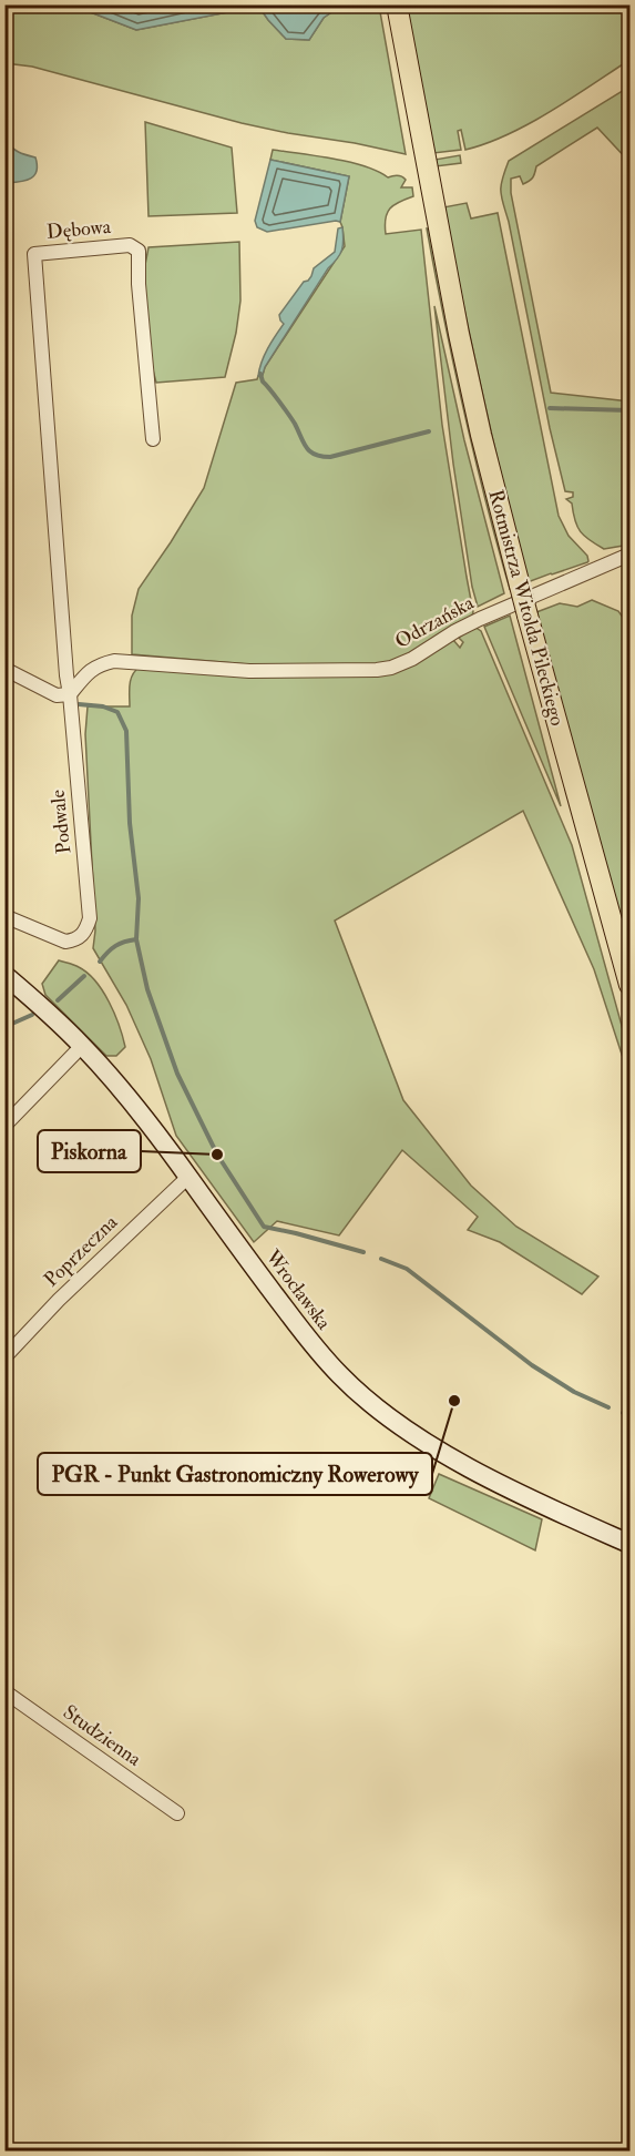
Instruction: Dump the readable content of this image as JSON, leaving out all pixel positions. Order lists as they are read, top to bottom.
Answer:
{
  "streets": {
    "main road": ["Rotmistrza Witolda Pileckiego", "Wrocławska"],
    "street": [
      "Dębowa",
      "Odrzańska",
      "Podwale",
      "Poprzeczna",
      "Studzienna"
    ]
  },
  "crossings": [
    ["Dębowa", "Odrzańska"],
    ["Dębowa", "Podwale"],
    ["Odrzańska", "Podwale"],
    ["Poprzeczna", "Wrocławska"]
  ],
  "places": ["Piskorna", "PGR - Punkt Gastronomiczny Rowerowy"]
}
